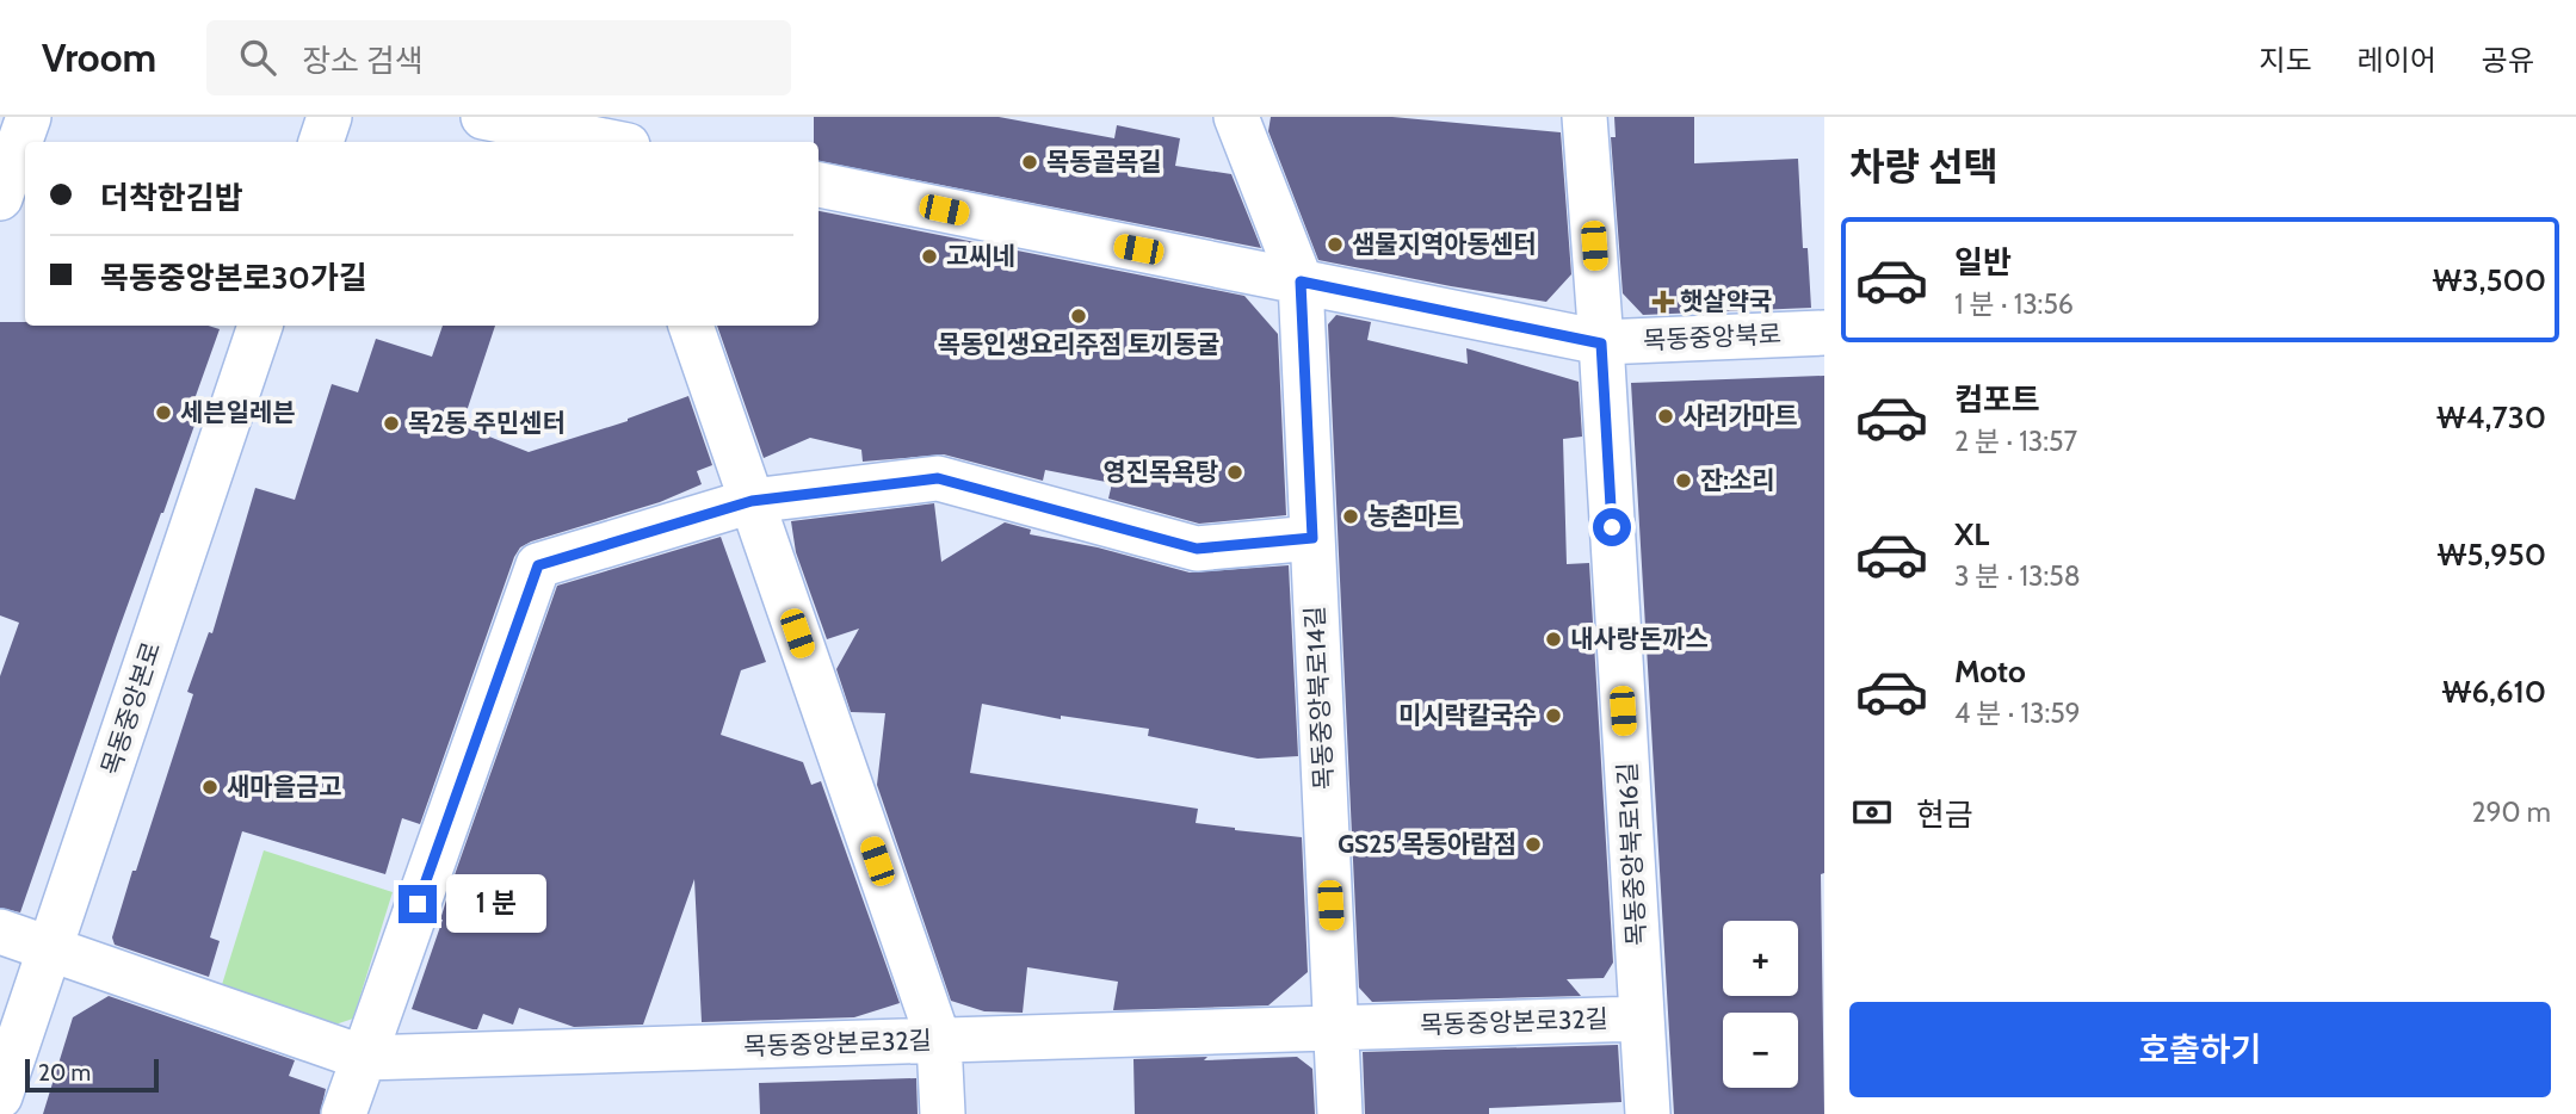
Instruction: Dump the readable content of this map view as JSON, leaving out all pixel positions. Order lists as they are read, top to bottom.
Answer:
{
  "streets": {
    "street": [
      "목동중앙북로",
      "목동중앙북로14길",
      "목동중앙본로",
      "목동중앙북로16길",
      "목동중앙본로32길"
    ]
  },
  "crossings": [
    ["목동중앙북로", "목동중앙북로14길"],
    ["목동중앙북로", "목동중앙북로16길"],
    ["목동중앙북로14길", "목동중앙본로32길"],
    ["목동중앙본로", "목동중앙본로32길"],
    ["목동중앙북로16길", "목동중앙본로32길"]
  ],
  "places": {
    "other": [
      "목동골목길",
      "샘물지역아동센터",
      "고씨네",
      "목동인생요리주점 토끼동굴",
      "세븐일레븐",
      "사러가마트",
      "목2동 주민센터",
      "영진목욕탕",
      "잔:소리",
      "농촌마트",
      "내사랑돈까스",
      "미시락칼국수",
      "새마을금고",
      "GS25 목동아람점"
    ],
    "health": ["햇살약국"]
  },
  "scale_bar": "20 m",
  "page": {
    "header": "Vroom",
    "search": "장소 검색",
    "nav": ["지도", "레이어", "공유"],
    "heading": "차량 선택",
    "banner": ["더착한김밥", "목동중앙본로30가길"],
    "list": [
      {
        "name": "일반",
        "note": "1 분 · 13:56",
        "value": "₩3,500"
      },
      {
        "name": "컴포트",
        "note": "2 분 · 13:57",
        "value": "₩4,730"
      },
      {
        "name": "XL",
        "note": "3 분 · 13:58",
        "value": "₩5,950"
      },
      {
        "name": "Moto",
        "note": "4 분 · 13:59",
        "value": "₩6,610"
      }
    ],
    "pay": ["현금", "290 m"],
    "bubble": "1 분",
    "map_buttons": ["+", "−"],
    "buttons": "호출하기",
    "scale": "20 m"
  }
}
